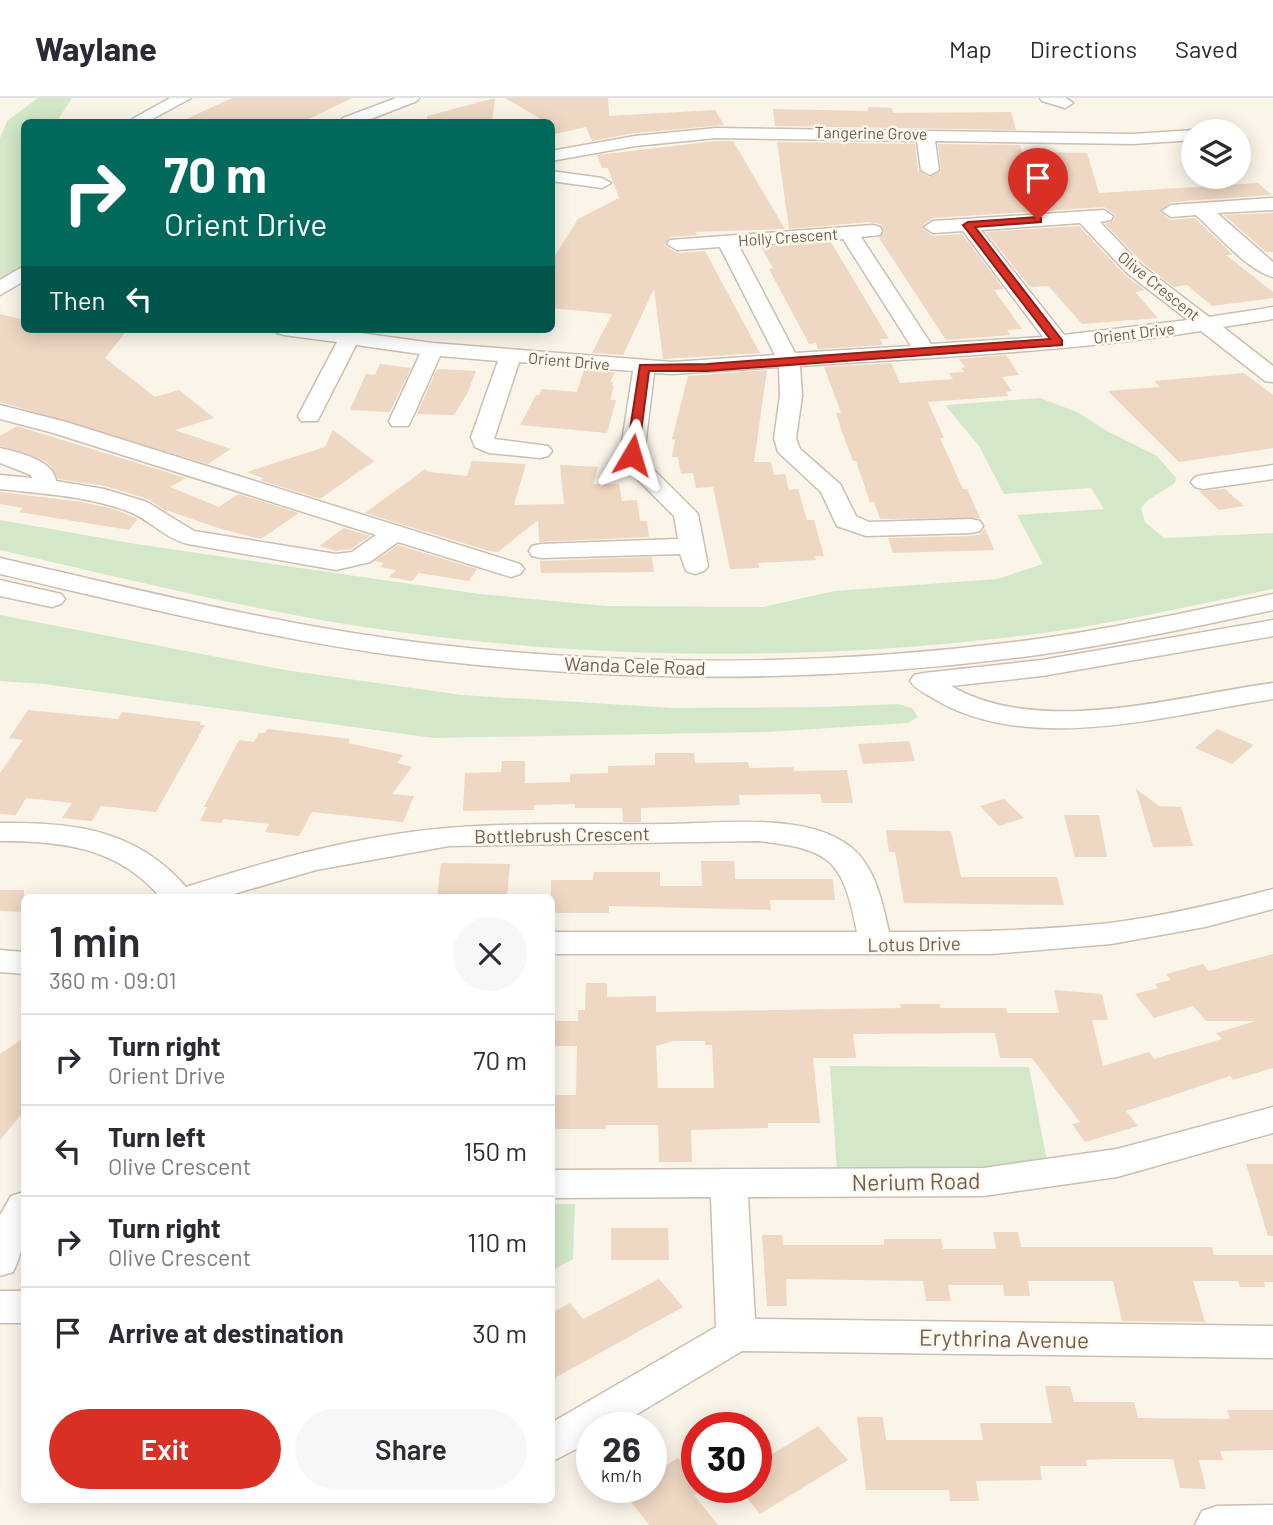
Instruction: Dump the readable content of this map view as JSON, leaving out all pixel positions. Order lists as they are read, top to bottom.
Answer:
{
  "streets": {
    "street": [
      "Tangerine Grove",
      "Holly Crescent",
      "Olive Crescent",
      "Orient Drive",
      "Wanda Cele Road",
      "Bottlebrush Crescent",
      "Lotus Drive",
      "Nerium Road",
      "Erythrina Avenue"
    ]
  },
  "crossings": [
    ["Holly Crescent", "Orient Drive"],
    ["Olive Crescent", "Orient Drive"],
    ["Bottlebrush Crescent", "Lotus Drive"]
  ],
  "page": {
    "header": "Waylane",
    "nav": ["Map", "Directions", "Saved"],
    "turn": ["70 m", "Orient Drive"],
    "then": "Then",
    "heading": ["1 min", "360 m · 09:01"],
    "list": [
      {
        "name": "Turn right",
        "note": "Orient Drive",
        "value": "70 m"
      },
      {
        "name": "Turn left",
        "note": "Olive Crescent",
        "value": "150 m"
      },
      {
        "name": "Turn right",
        "note": "Olive Crescent",
        "value": "110 m"
      },
      {
        "name": "Arrive at destination",
        "value": "30 m"
      }
    ],
    "buttons": ["Exit", "Share"],
    "speed": "26 km/h",
    "limit": "30"
  }
}
